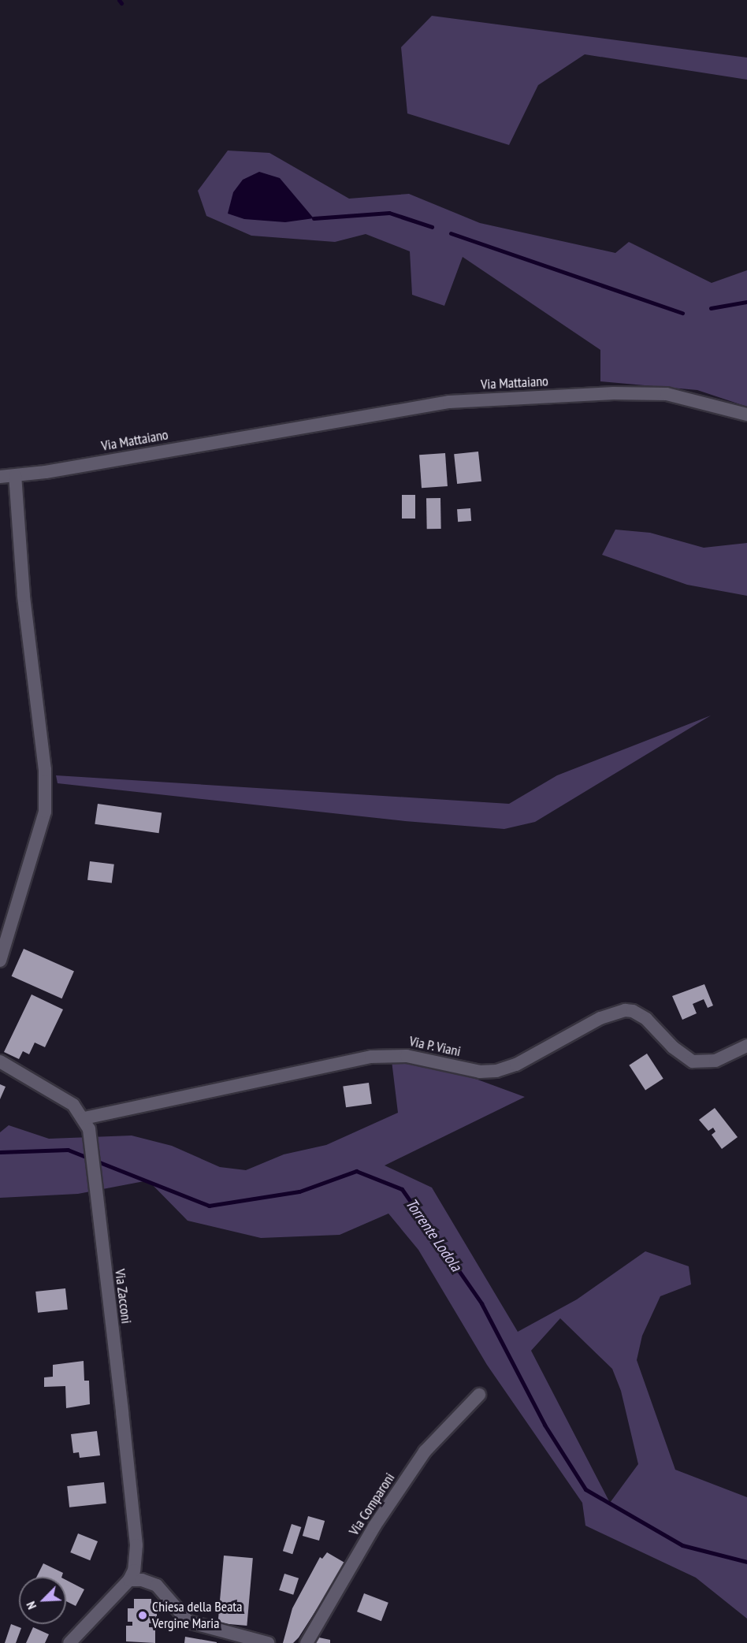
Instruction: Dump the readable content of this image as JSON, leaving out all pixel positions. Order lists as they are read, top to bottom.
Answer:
{
  "streets": {
    "street": [
      "Via Mattaiano",
      "Via P. Viani",
      "Via Zacconi",
      "Via Comparoni"
    ]
  },
  "crossings": [
    ["Via P. Viani", "Via Zacconi"]
  ],
  "water": ["Torrente Lodola"],
  "places": ["Chiesa della Beata Vergine Maria"],
  "north": "bottom left"
}
